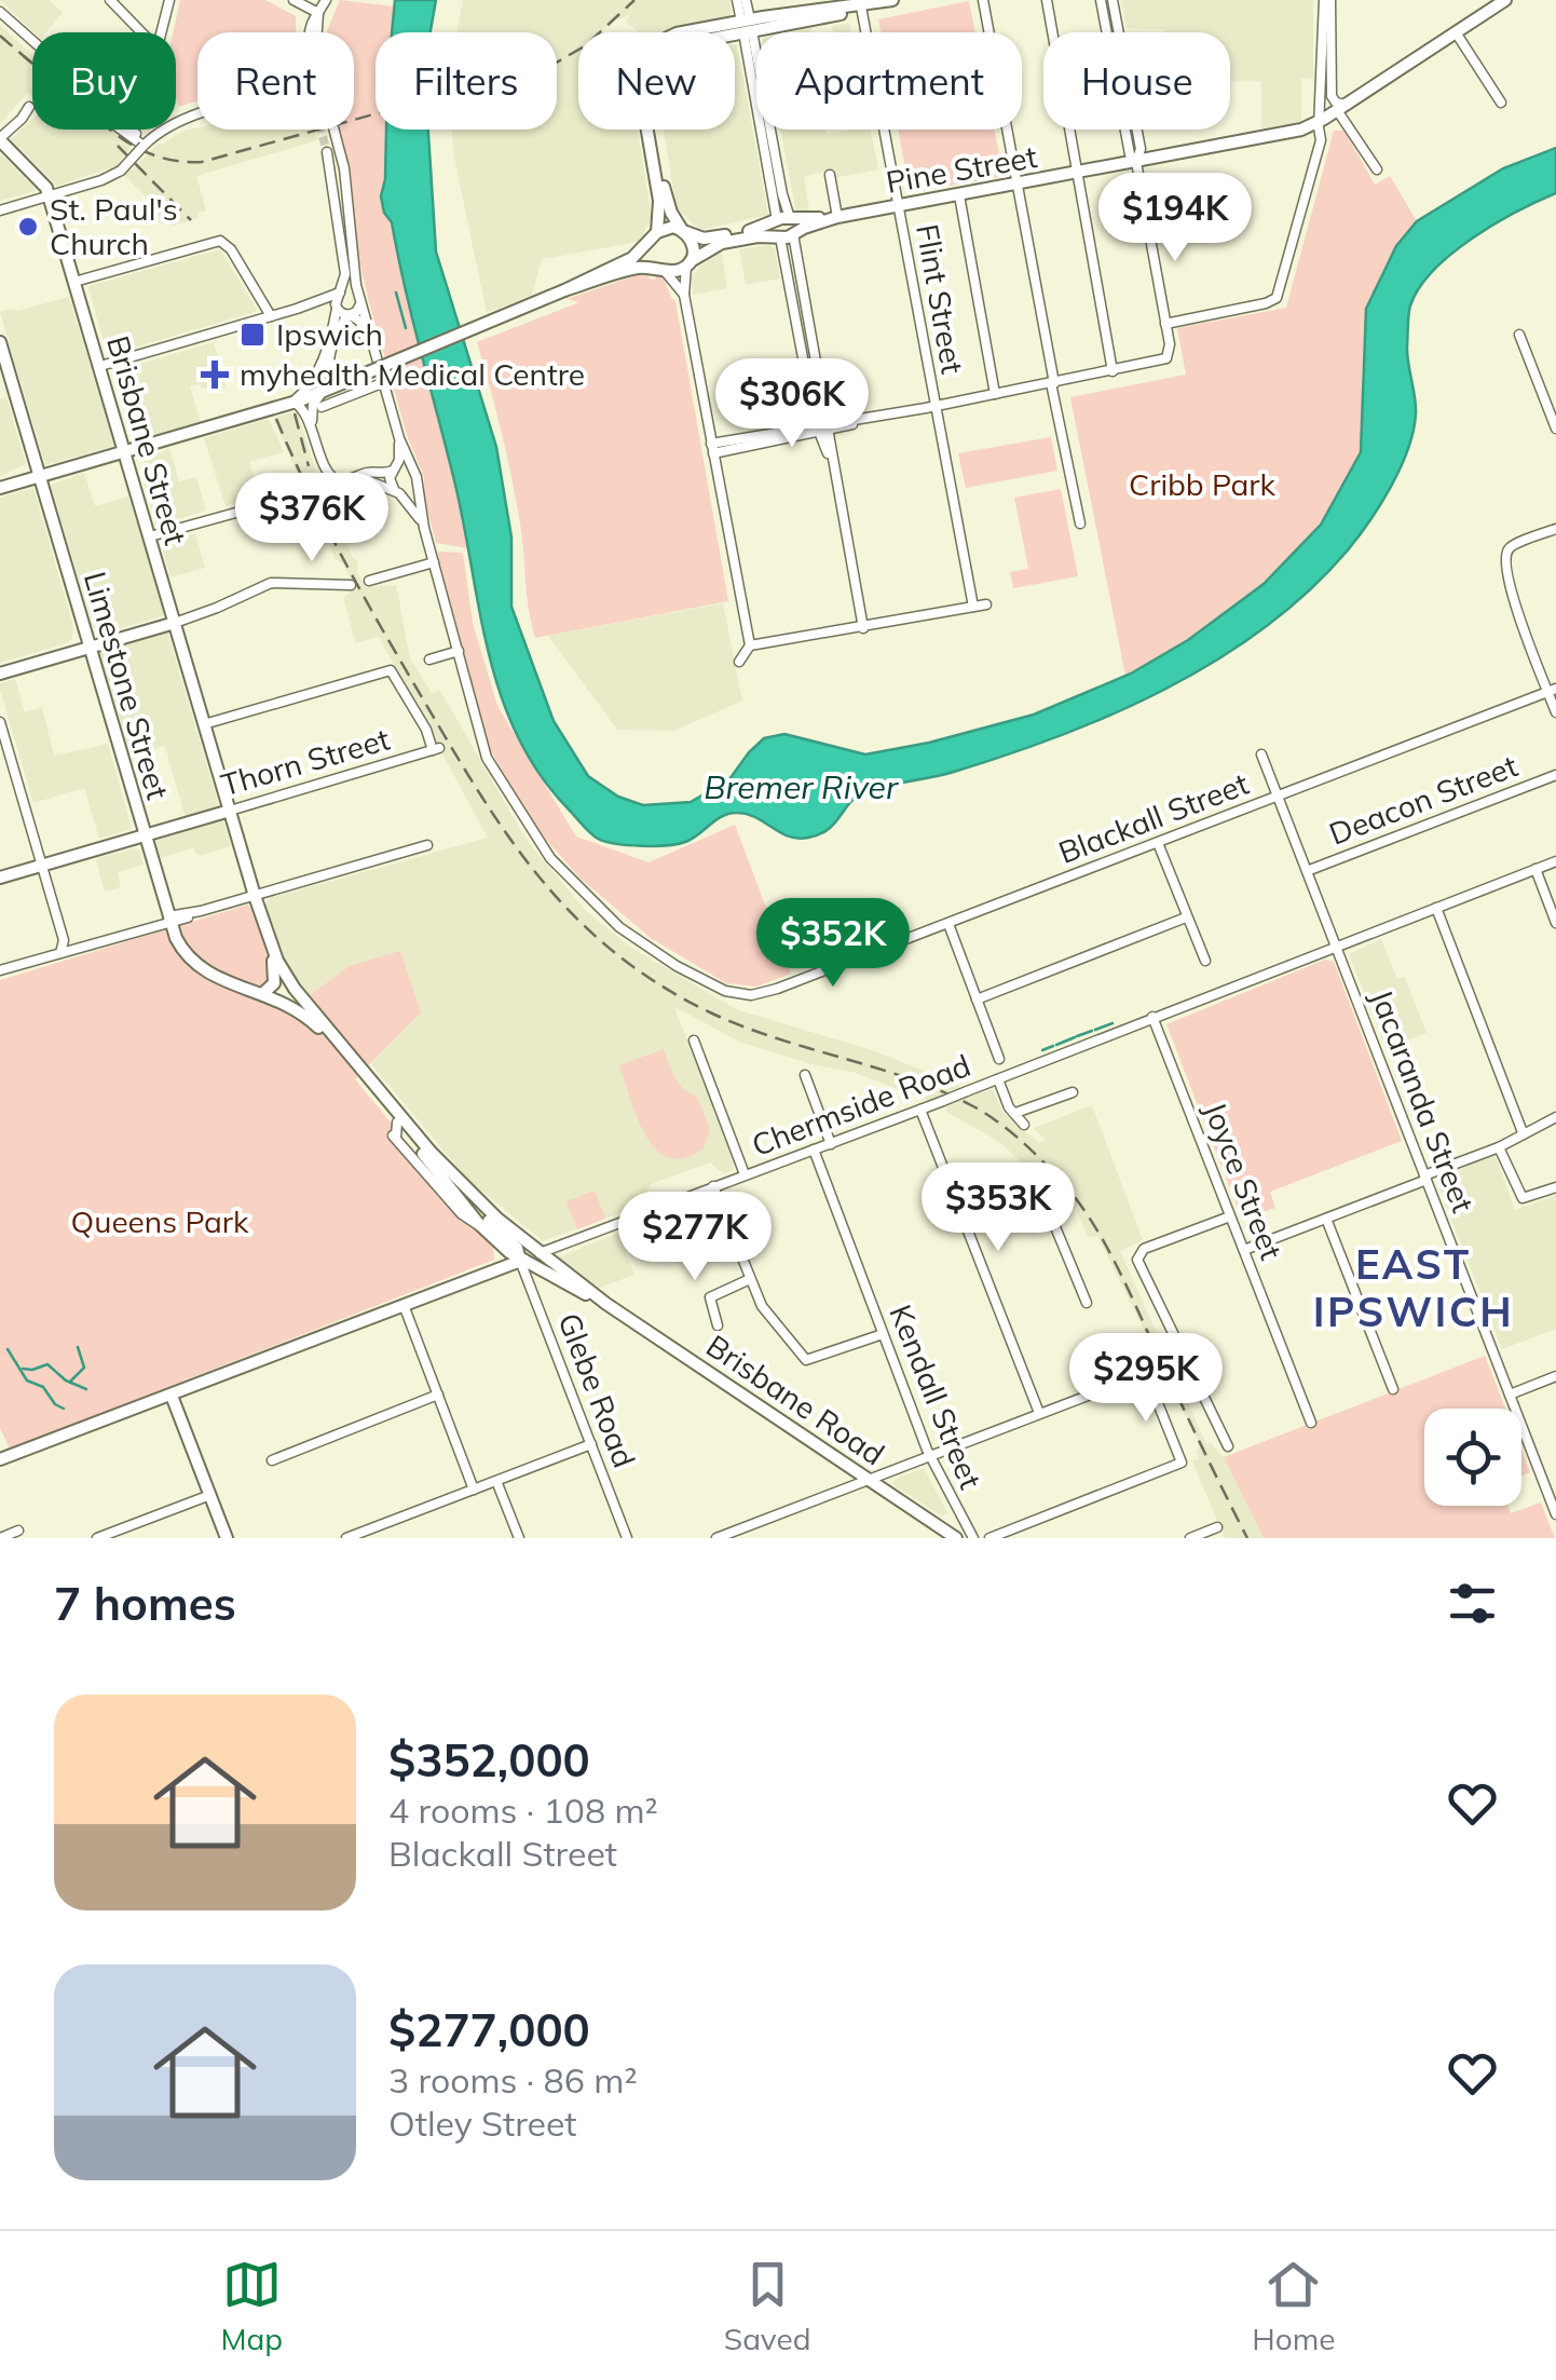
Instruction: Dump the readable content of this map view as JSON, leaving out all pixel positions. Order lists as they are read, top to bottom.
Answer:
{
  "streets": {
    "main road": [
      "Pine Street",
      "Brisbane Street",
      "Limestone Street",
      "Thorn Street",
      "Chermside Road",
      "Brisbane Road"
    ],
    "street": [
      "Flint Street",
      "Deacon Street",
      "Blackall Street",
      "Jacaranda Street",
      "Joyce Street",
      "Glebe Road",
      "Kendall Street"
    ]
  },
  "crossings": [
    ["Pine Street", "Flint Street"],
    ["Brisbane Street", "Thorn Street"],
    ["Limestone Street", "Thorn Street"],
    ["Limestone Street", "Chermside Road"],
    ["Limestone Street", "Glebe Road"],
    ["Limestone Street", "Brisbane Road"],
    ["Deacon Street", "Jacaranda Street"],
    ["Blackall Street", "Jacaranda Street"],
    ["Jacaranda Street", "Chermside Road"],
    ["Chermside Road", "Joyce Street"],
    ["Chermside Road", "Glebe Road"],
    ["Chermside Road", "Kendall Street"],
    ["Chermside Road", "Brisbane Road"],
    ["Glebe Road", "Brisbane Road"]
  ],
  "districts": ["EAST IPSWICH"],
  "water": ["Bremer River"],
  "parks": ["Cribb Park", "Queens Park"],
  "places": {
    "other": ["St. Paul's Church"],
    "transit": ["Ipswich"],
    "health": ["myhealth Medical Centre"]
  },
  "page": {
    "chip": [
      "Buy",
      "Rent",
      "Filters",
      "New",
      "Apartment",
      "House"
    ],
    "price": [
      "$194K",
      "$306K",
      "$376K",
      "$352K",
      "$353K",
      "$277K",
      "$295K"
    ],
    "heading": "7 homes",
    "list": [
      {
        "name": "$352,000",
        "note": "4 rooms · 108 m² · Blackall Street"
      },
      {
        "name": "$277,000",
        "note": "3 rooms · 86 m² · Otley Street"
      }
    ],
    "tabs": ["Map", "Saved", "Home"]
  }
}
